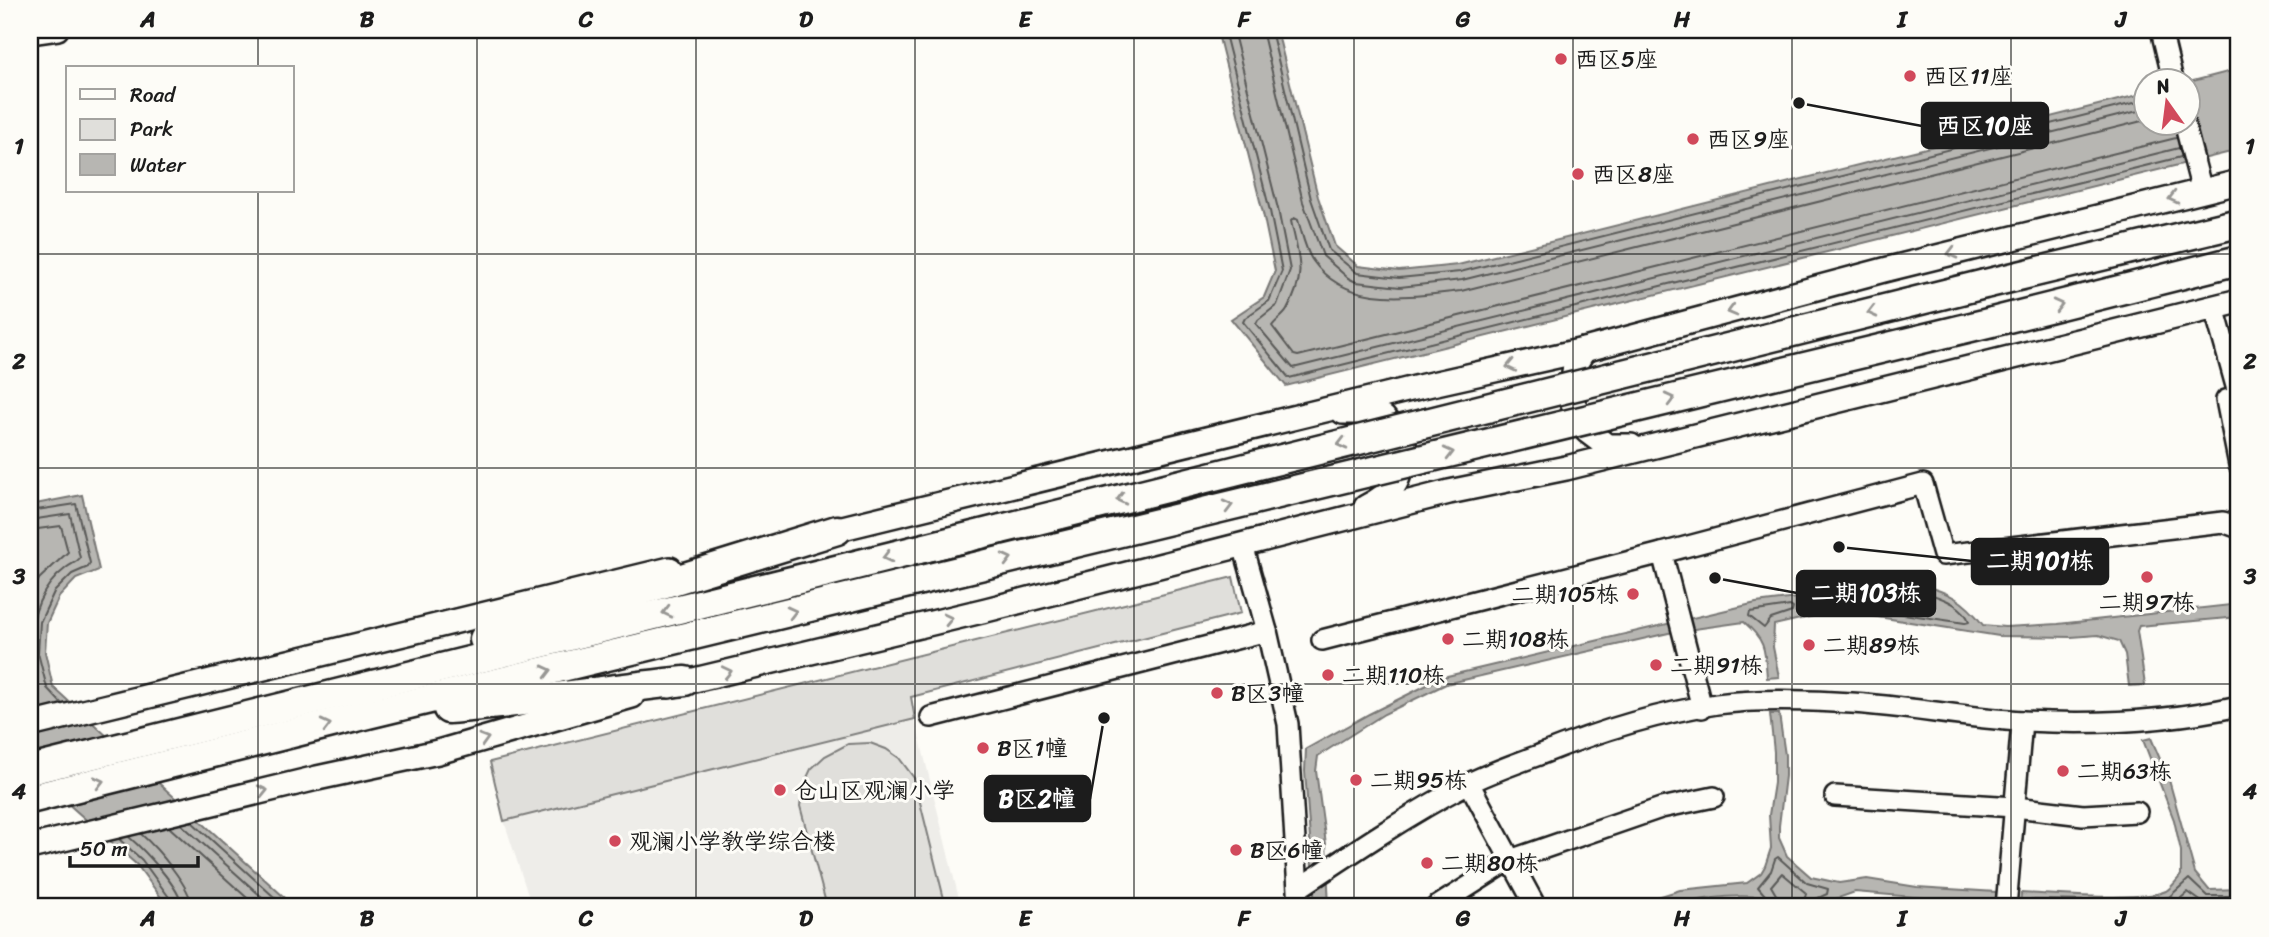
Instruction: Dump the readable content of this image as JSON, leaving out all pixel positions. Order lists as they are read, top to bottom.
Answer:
{
  "places": [
    "西区5座",
    "西区11座",
    "西区10座",
    "西区9座",
    "西区8座",
    "二期101栋",
    "二期97栋",
    "二期103栋",
    "二期105栋",
    "二期108栋",
    "二期89栋",
    "二期91栋",
    "二期110栋",
    "B区3幢",
    "B区2幢",
    "B区1幢",
    "二期63栋",
    "二期95栋",
    "仓山区观澜小学",
    "观澜小学教学综合楼",
    "B区6幢",
    "二期80栋"
  ],
  "legend": ["Road", "Park", "Water"],
  "scale_bar": "50 m",
  "north": "top",
  "grid": {
    "columns": [
      "A",
      "B",
      "C",
      "D",
      "E",
      "F",
      "G",
      "H",
      "I",
      "J"
    ],
    "rows": [
      "1",
      "2",
      "3",
      "4"
    ]
  }
}
